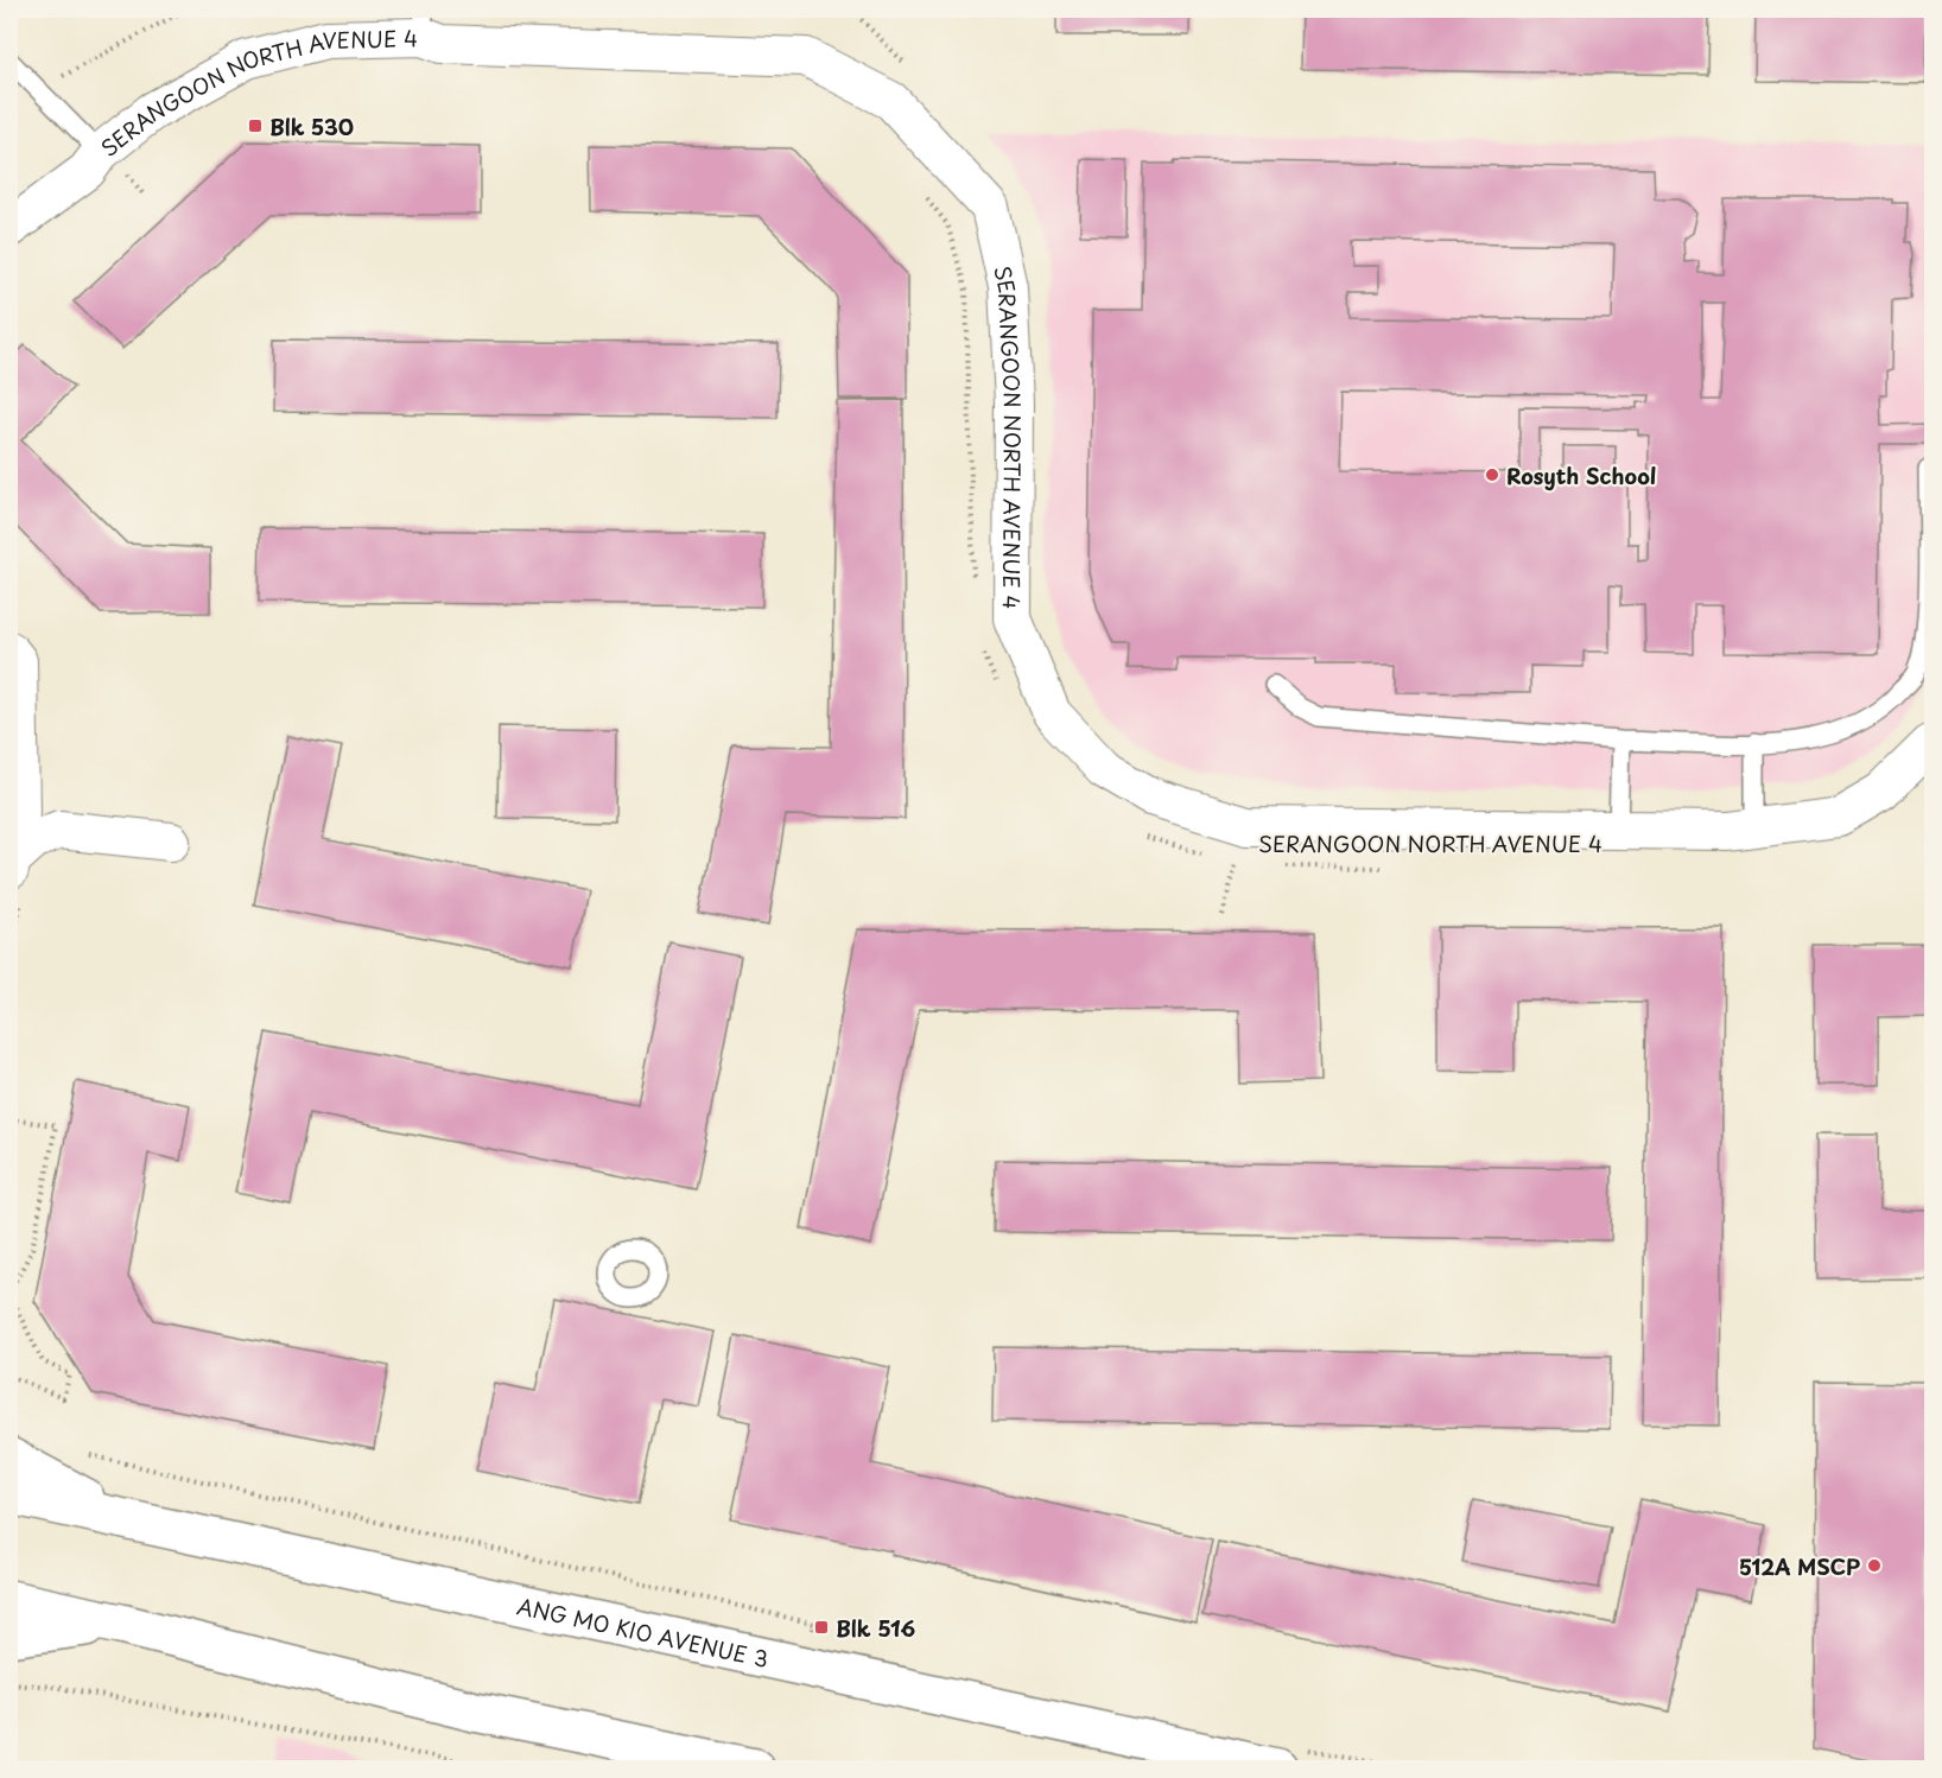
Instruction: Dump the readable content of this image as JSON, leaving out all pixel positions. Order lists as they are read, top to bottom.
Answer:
{
  "streets": {
    "highway": ["ANG MO KIO AVENUE 3"],
    "street": ["SERANGOON NORTH AVENUE 4"]
  },
  "places": {
    "transit": ["Blk 530", "Blk 516"],
    "other": ["Rosyth School", "512A MSCP"]
  }
}
